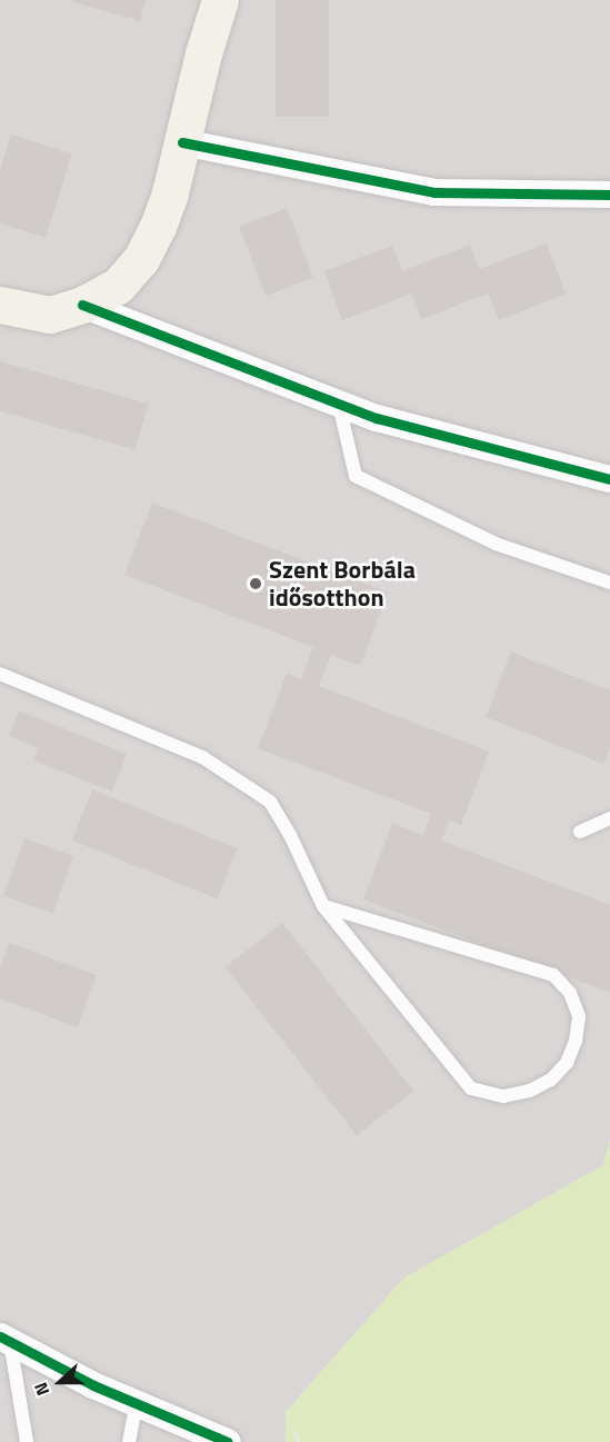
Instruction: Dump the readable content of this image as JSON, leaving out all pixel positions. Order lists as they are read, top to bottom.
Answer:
{
  "places": ["Szent Borbála idősotthon"],
  "north": "left"
}
